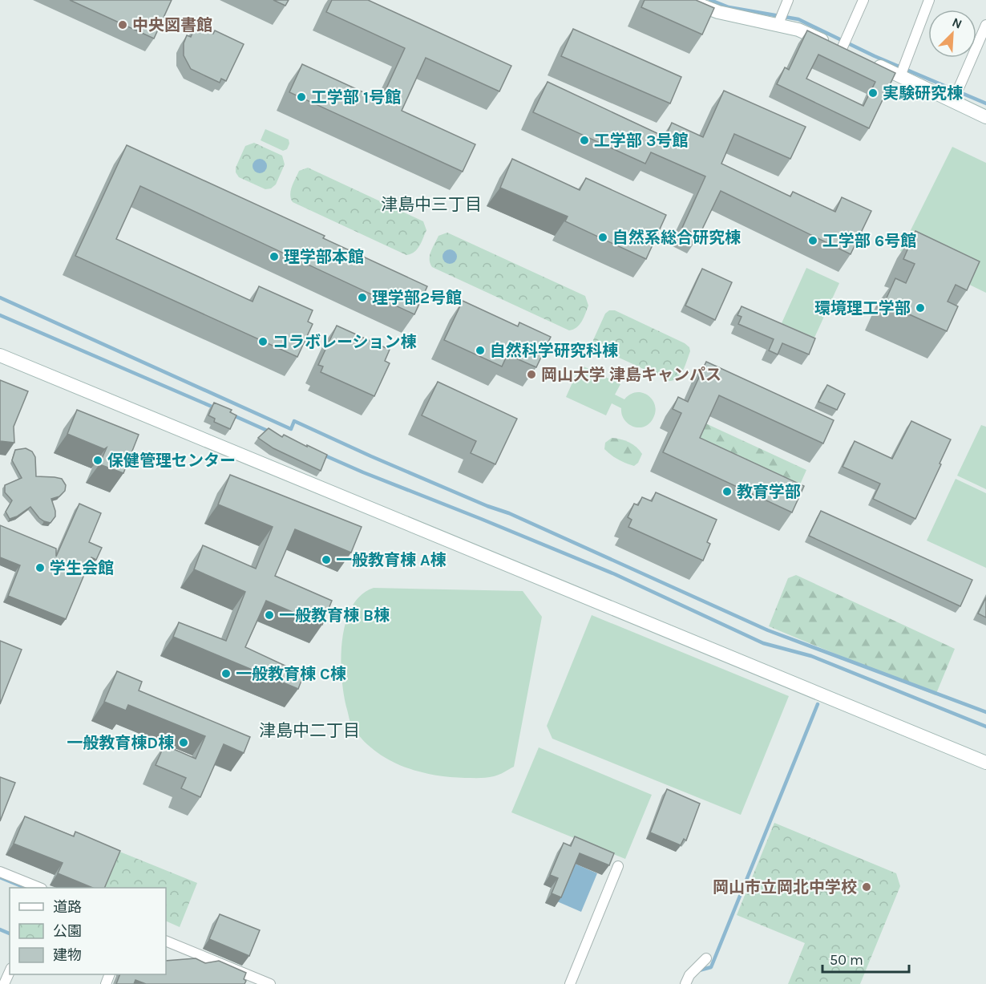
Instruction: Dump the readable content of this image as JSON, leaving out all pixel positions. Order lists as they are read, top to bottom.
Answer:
{
  "districts": ["津島中三丁目", "津島中二丁目"],
  "places": [
    "中央図書館",
    "実験研究棟",
    "工学部 1号館",
    "工学部 3号館",
    "自然系総合研究棟",
    "工学部 6号館",
    "理学部本館",
    "理学部2号館",
    "環境理工学部",
    "コラボレーション棟",
    "自然科学研究科棟",
    "岡山大学 津島キャンパス",
    "保健管理センター",
    "教育学部",
    "一般教育棟 A棟",
    "学生会館",
    "一般教育棟 B棟",
    "一般教育棟 C棟",
    "一般教育棟D棟",
    "岡山市立岡北中学校"
  ],
  "legend": ["道路", "公園", "建物"],
  "scale_bar": "50 m",
  "north": "top right"
}
